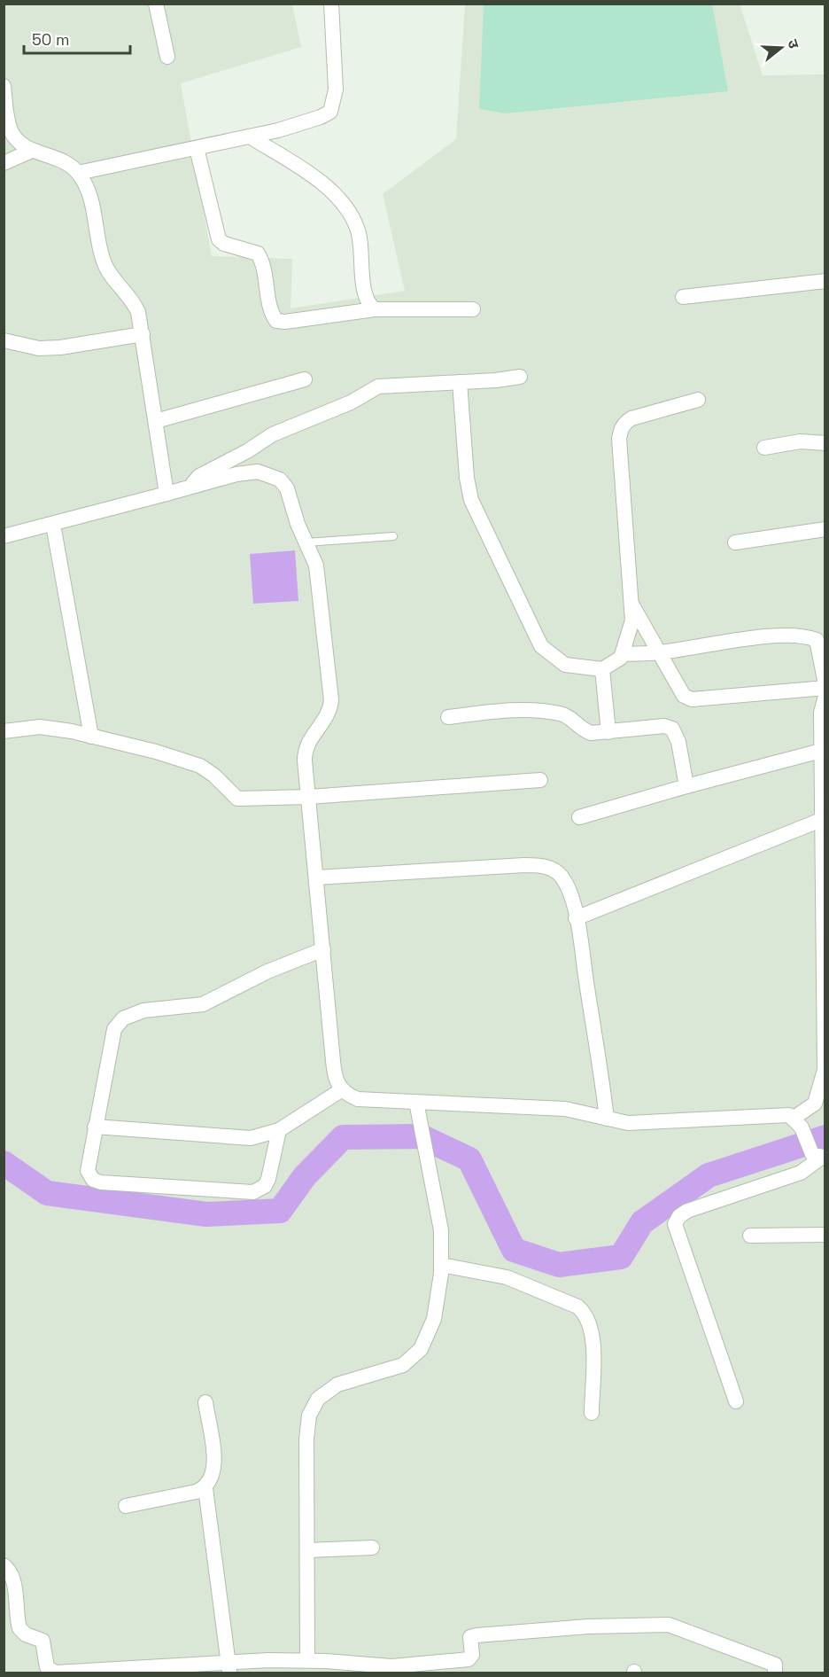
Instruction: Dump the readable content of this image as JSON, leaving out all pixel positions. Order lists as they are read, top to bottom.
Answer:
{
  "scale_bar": "50 m",
  "north": "right"
}
